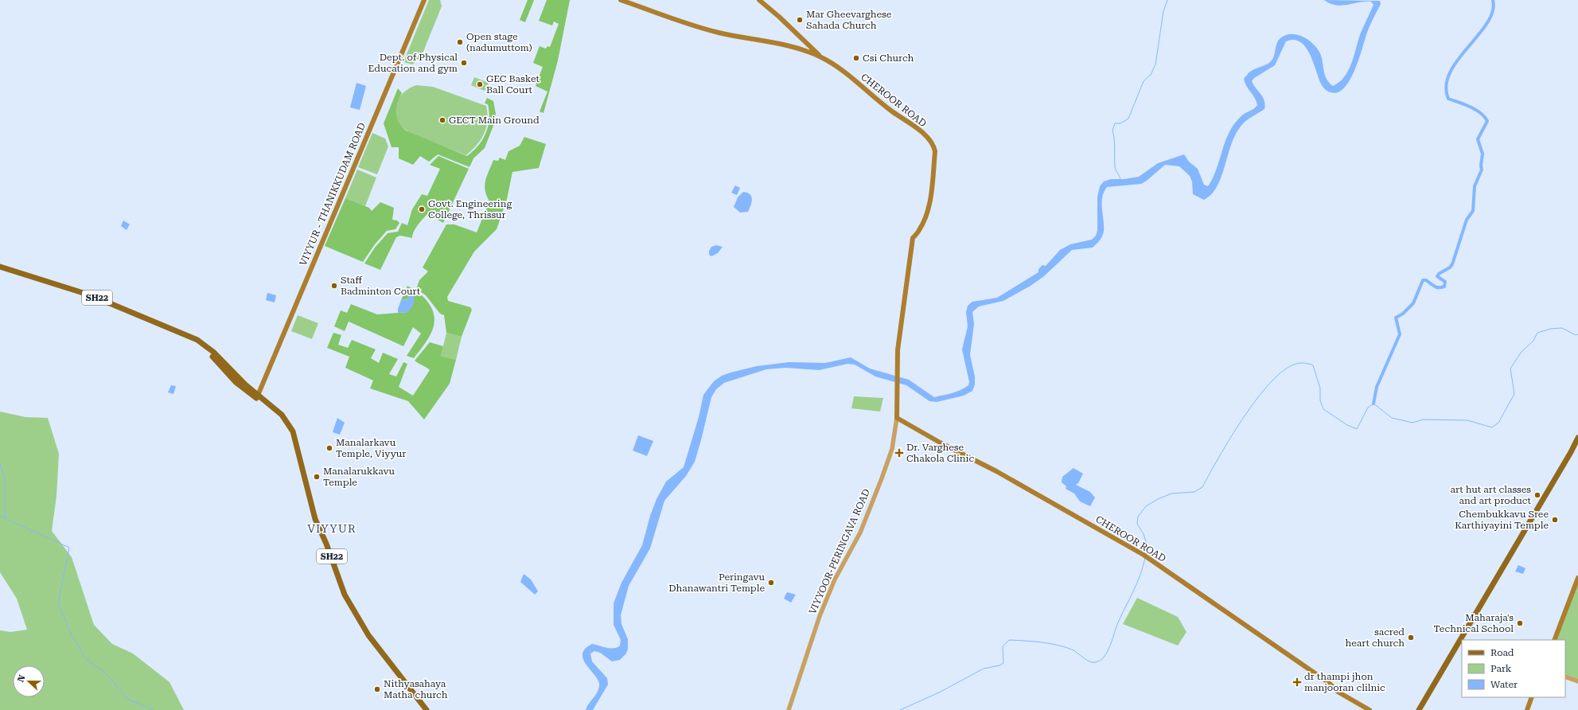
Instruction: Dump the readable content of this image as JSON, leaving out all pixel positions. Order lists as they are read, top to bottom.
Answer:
{
  "streets": {
    "main road": ["CHEROOR ROAD", "VIYYUR - THANIKKUDAM ROAD", "SH22"],
    "street": ["VIYYOOR-PERINGAVA ROAD"]
  },
  "crossings": [
    ["CHEROOR ROAD", "VIYYOOR-PERINGAVA ROAD"],
    ["VIYYUR - THANIKKUDAM ROAD", "SH22"]
  ],
  "districts": ["VIYYUR"],
  "places": {
    "other": [
      "Mar Gheevarghese Sahada Church",
      "Open stage (nadumuttom)",
      "Csi Church",
      "Dept. of Physical Education and gym",
      "GEC Basket Ball Court",
      "GECT Main Ground",
      "Govt. Engineering College, Thrissur",
      "Staff Badminton Court",
      "Manalarkavu Temple, Viyyur",
      "Manalarukkavu Temple",
      "art hut art classes and art product",
      "Chembukkavu Sree Karthiyayini Temple",
      "Peringavu Dhanawantri Temple",
      "Maharaja's Technical School",
      "sacred heart church",
      "Nithyasahaya Matha church"
    ],
    "health": ["Dr. Varghese Chakola Clinic", "dr thampi jhon manjooran clilnic"]
  },
  "legend": ["Road", "Park", "Water"],
  "north": "left"
}
